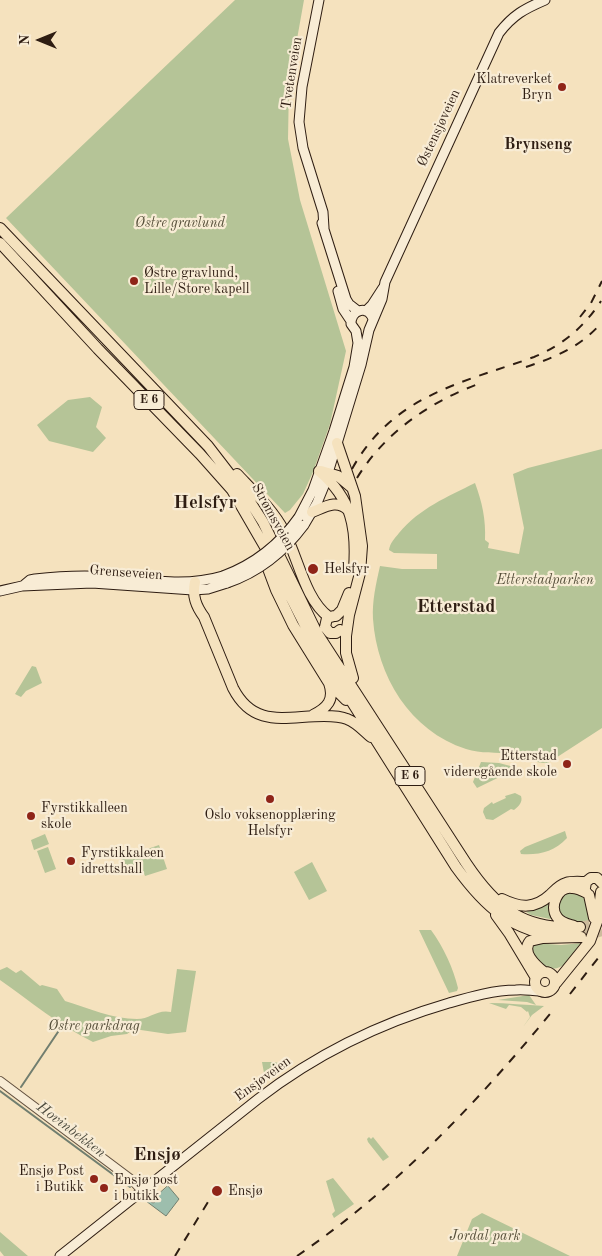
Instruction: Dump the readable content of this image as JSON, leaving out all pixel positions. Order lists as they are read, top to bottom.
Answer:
{
  "streets": {
    "highway": ["E 6", "Strømsveien"],
    "main road": [
      "Tvetenveien",
      "Østensjøveien",
      "Grenseveien",
      "Ensjøveien"
    ]
  },
  "crossings": [
    ["Tvetenveien", "Østensjøveien"],
    ["Østensjøveien", "Grenseveien"],
    ["E 6", "Strømsveien"],
    ["E 6", "Ensjøveien"]
  ],
  "districts": [
    "Brynseng",
    "Helsfyr",
    "Etterstad",
    "Ensjø"
  ],
  "water": ["Hovinbekken"],
  "parks": [
    "Østre gravlund",
    "Etterstadparken",
    "Østre parkdrag",
    "Jordal park"
  ],
  "places": [
    "Klatreverket Bryn",
    "Østre gravlund, Lille/Store kapell",
    "Helsfyr",
    "Etterstad videregående skole",
    "Oslo voksenopplæring Helsfyr",
    "Fyrstikkalleen skole",
    "Fyrstikkaleen idrettshall",
    "Ensjø Post i Butikk",
    "Ensjø post i butikk",
    "Ensjø"
  ],
  "north": "left"
}
